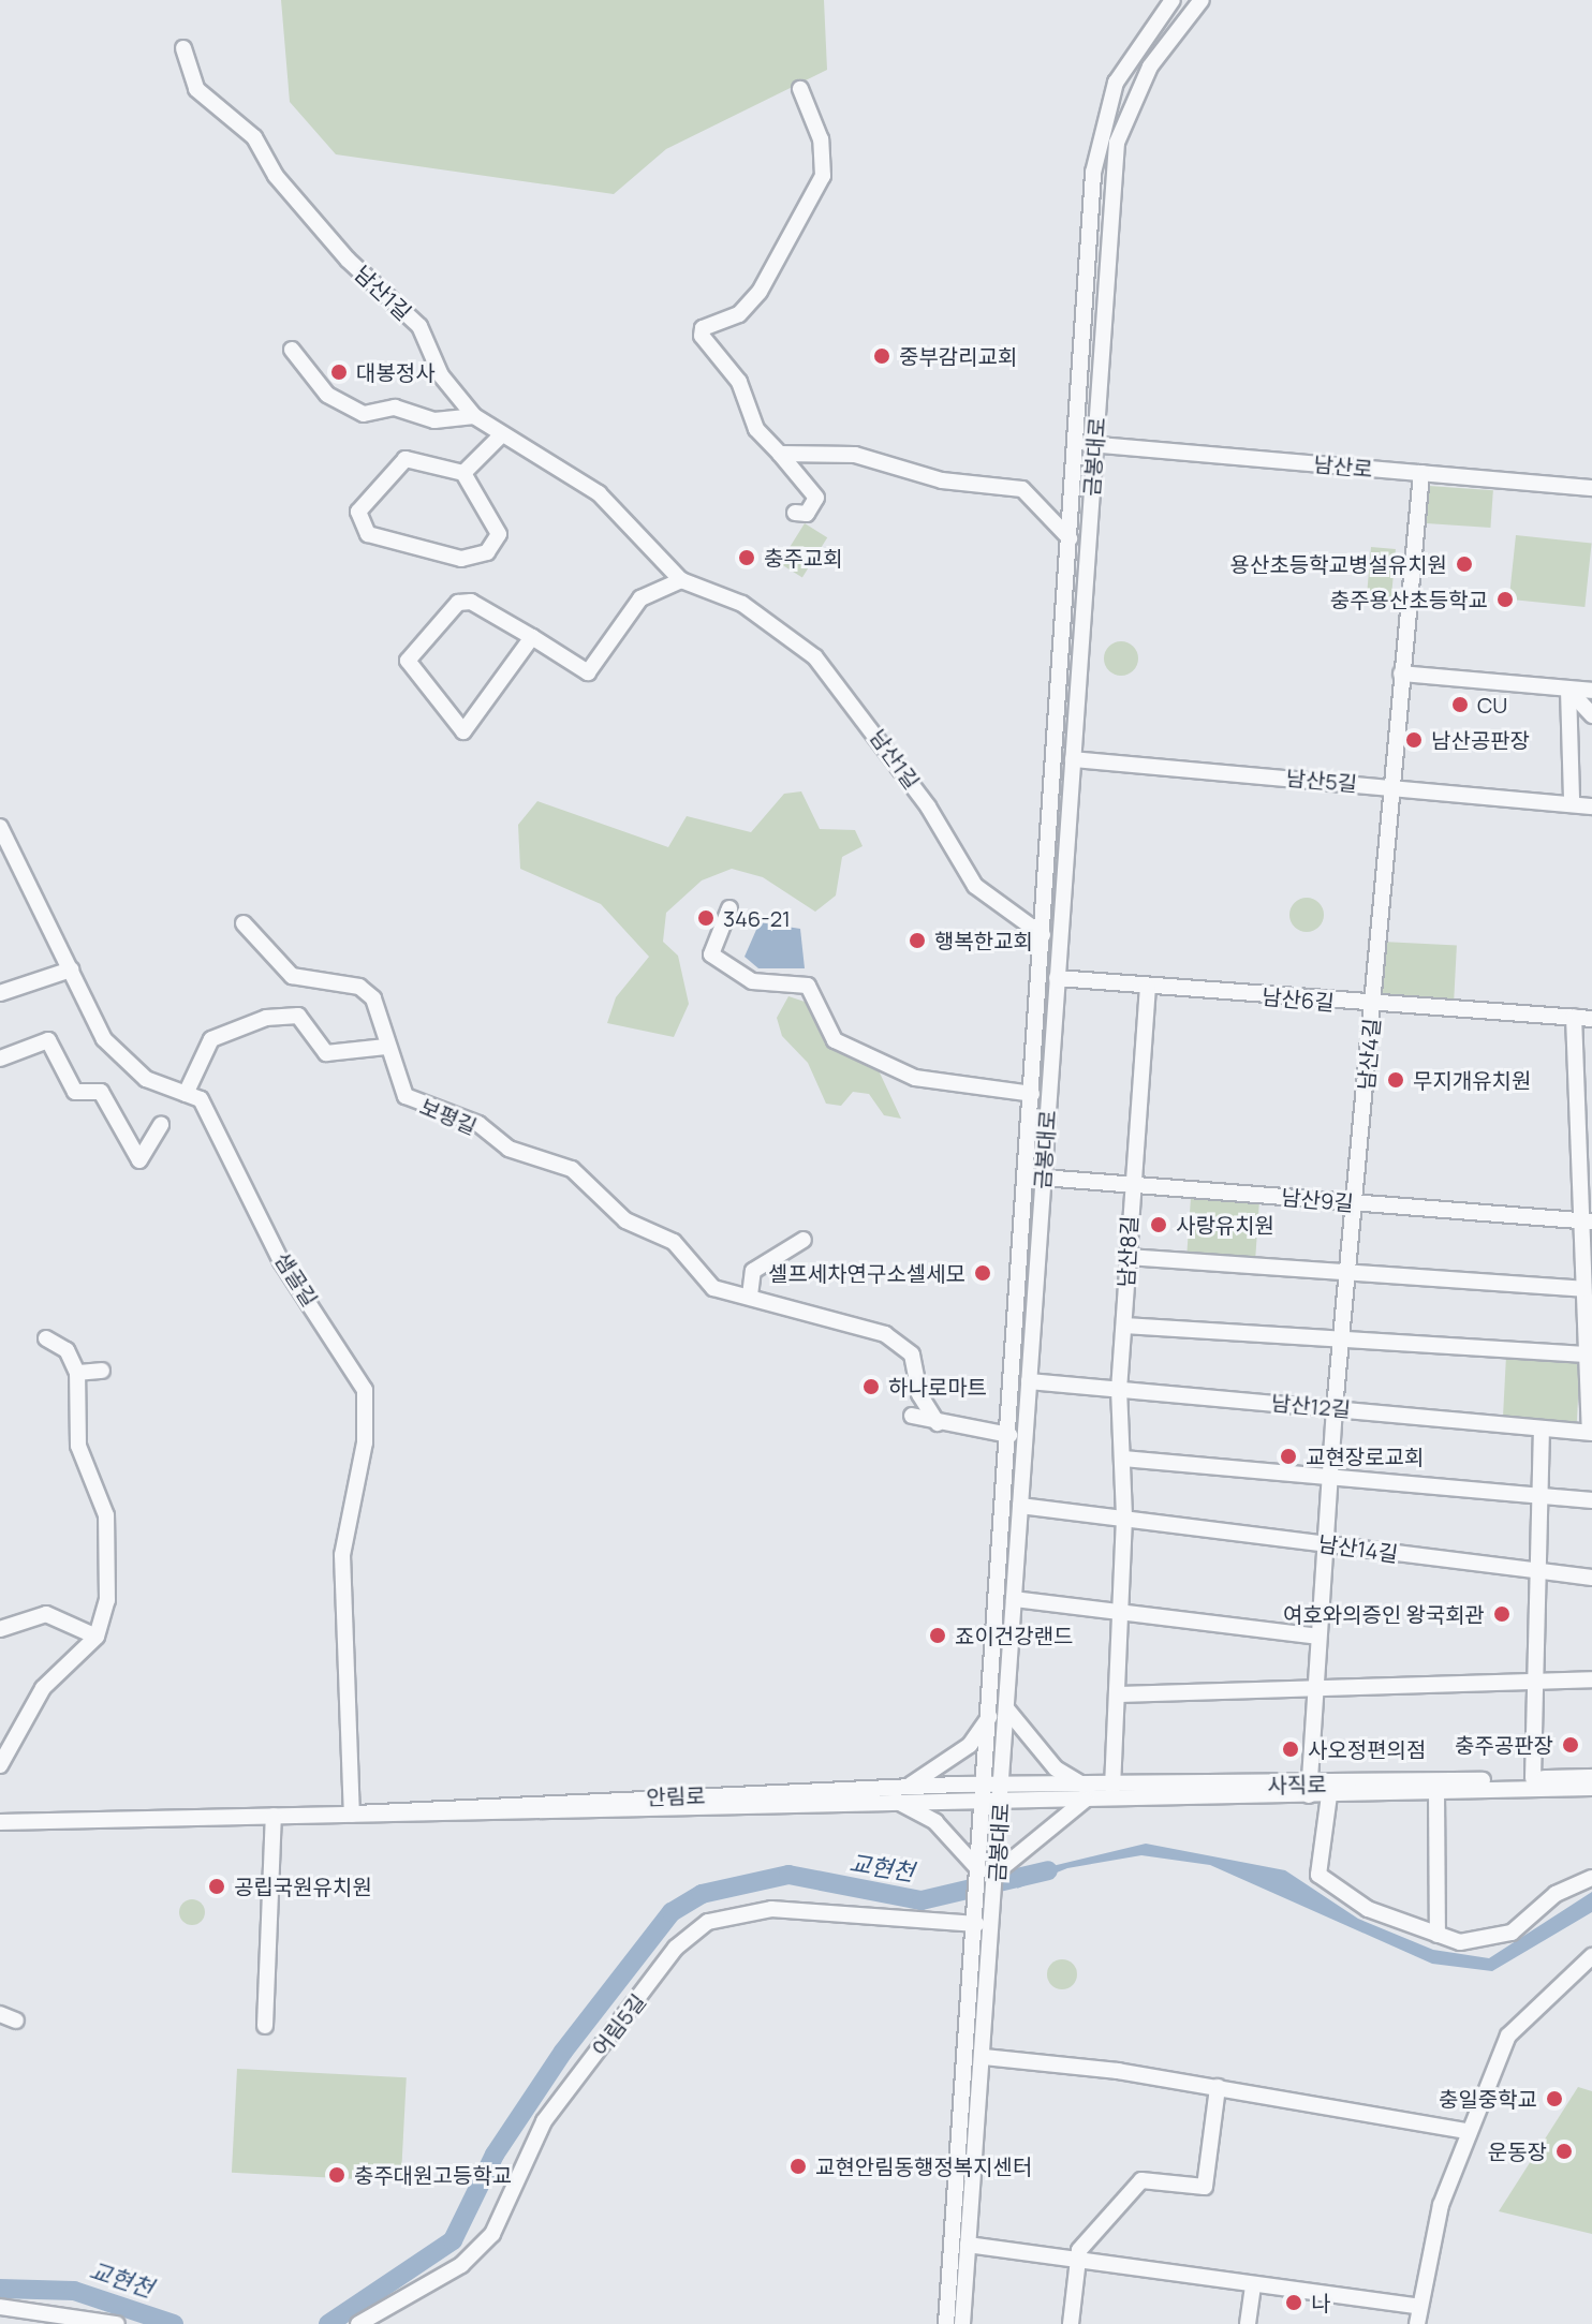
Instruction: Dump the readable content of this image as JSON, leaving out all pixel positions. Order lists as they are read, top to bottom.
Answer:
{
  "streets": {
    "street": [
      "남산1길",
      "금봉대로",
      "남산로",
      "남산5길",
      "남산6길",
      "남산4길",
      "보평길",
      "남산9길",
      "남산8길",
      "샘골길",
      "남산12길",
      "남산14길",
      "사직로",
      "안림로",
      "어림5길"
    ]
  },
  "crossings": [
    ["남산1길", "금봉대로"],
    ["금봉대로", "남산로"],
    ["금봉대로", "남산5길"],
    ["금봉대로", "남산6길"],
    ["금봉대로", "남산9길"],
    ["금봉대로", "남산12길"],
    ["금봉대로", "남산14길"],
    ["금봉대로", "사직로"],
    ["금봉대로", "안림로"],
    ["금봉대로", "어림5길"],
    ["남산로", "남산4길"],
    ["남산5길", "남산4길"],
    ["남산6길", "남산4길"],
    ["남산6길", "남산8길"],
    ["남산4길", "남산9길"],
    ["남산4길", "남산12길"],
    ["남산4길", "남산14길"],
    ["남산4길", "사직로"],
    ["남산9길", "남산8길"],
    ["남산8길", "남산12길"],
    ["남산8길", "남산14길"],
    ["샘골길", "안림로"],
    ["사직로", "안림로"]
  ],
  "water": ["교현천"],
  "places": [
    "중부감리교회",
    "대봉정사",
    "충주교회",
    "용산초등학교병설유치원",
    "충주용산초등학교",
    "CU",
    "남산공판장",
    "346-21",
    "행복한교회",
    "무지개유치원",
    "사랑유치원",
    "셀프세차연구소셀세모",
    "하나로마트",
    "교현장로교회",
    "여호와의증인 왕국회관",
    "죠이건강랜드",
    "충주공판장",
    "사오정편의점",
    "공립국원유치원",
    "충일중학교",
    "운동장",
    "교현안림동행정복지센터",
    "충주대원고등학교",
    "나"
  ]
}
